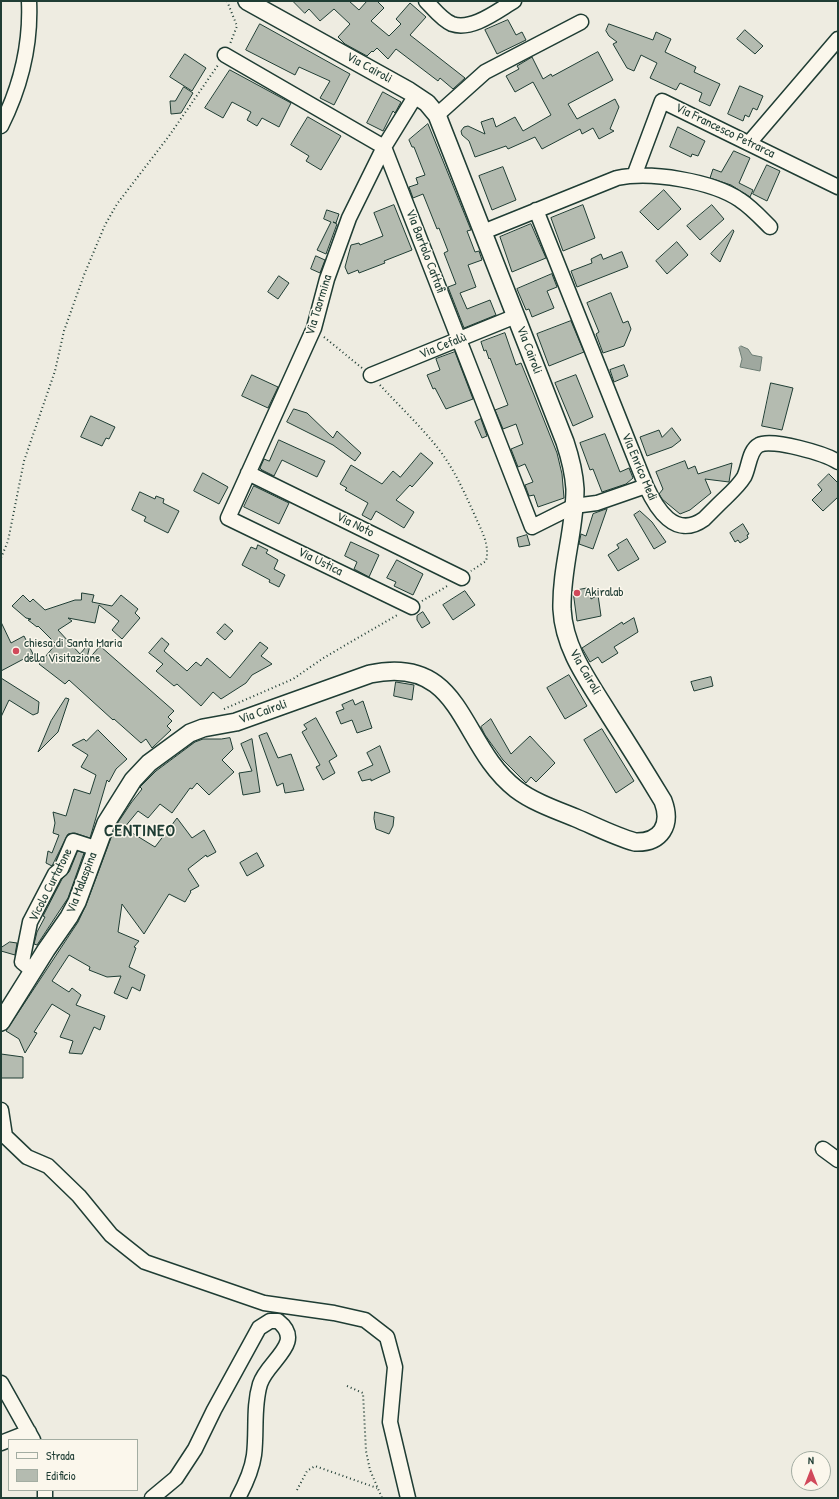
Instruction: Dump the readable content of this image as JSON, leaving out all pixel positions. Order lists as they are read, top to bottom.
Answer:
{
  "streets": {
    "street": [
      "Via Cairoli",
      "Via Francesco Petrarca",
      "Via Bartolo Cattafi",
      "Via Taormina",
      "Via Cefalù",
      "Via Enrico Medi",
      "Via Noto",
      "Via Ustica",
      "Via Malaspina",
      "Vicolo Curtatone"
    ]
  },
  "crossings": [
    ["Via Cairoli", "Via Bartolo Cattafi"],
    ["Via Cairoli", "Via Taormina"],
    ["Via Cairoli", "Via Cefalù"],
    ["Via Cairoli", "Via Malaspina"],
    ["Via Bartolo Cattafi", "Via Taormina"],
    ["Via Bartolo Cattafi", "Via Cefalù"],
    ["Via Taormina", "Via Noto"],
    ["Via Taormina", "Via Ustica"],
    ["Via Malaspina", "Vicolo Curtatone"]
  ],
  "districts": ["CENTINEO"],
  "places": ["Akiralab", "chiesa di Santa Maria della Visitazione"],
  "legend": ["Strada", "Edificio"],
  "north": "top"
}
